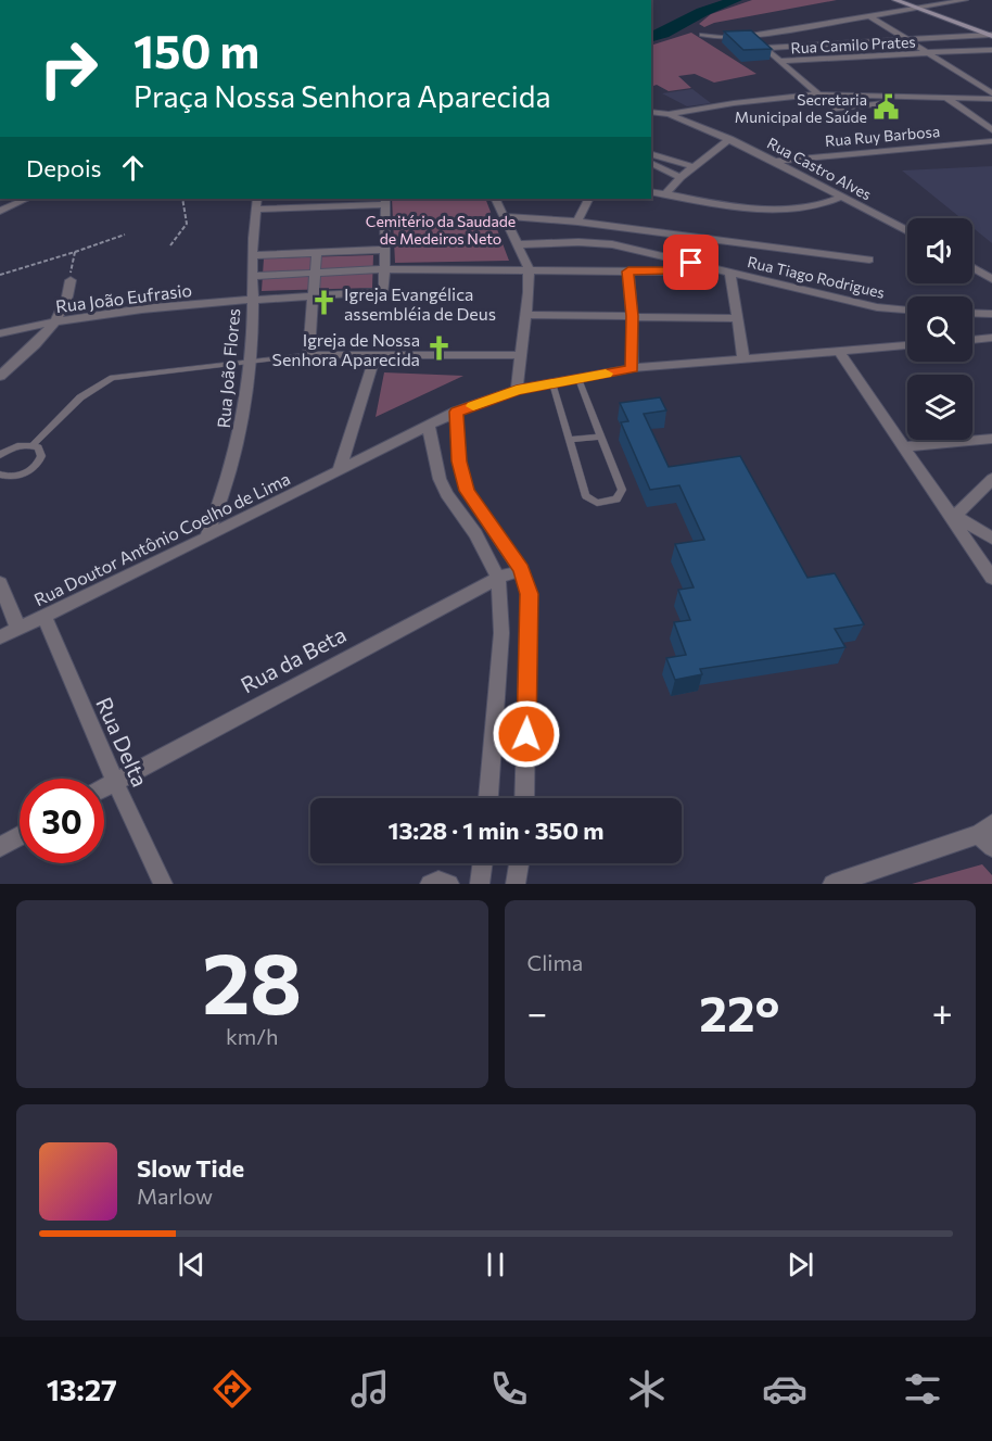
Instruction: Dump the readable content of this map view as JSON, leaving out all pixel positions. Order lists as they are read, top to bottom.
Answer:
{
  "streets": {
    "street": [
      "Rua Camilo Prates",
      "Rua Ruy Barbosa",
      "Rua Castro Alves",
      "Rua Tiago Rodrigues",
      "Rua João Eufrasio",
      "Rua João Flores",
      "Rua Doutor Antônio Coelho de Lima",
      "Rua da Beta",
      "Rua Delta"
    ]
  },
  "crossings": [
    ["Rua Ruy Barbosa", "Rua Castro Alves"],
    ["Rua João Eufrasio", "Rua João Flores"],
    ["Rua João Flores", "Rua Doutor Antônio Coelho de Lima"],
    ["Rua Doutor Antônio Coelho de Lima", "Rua Delta"],
    ["Rua da Beta", "Rua Delta"]
  ],
  "parks": ["Cemitério da Saudade de Medeiros Neto"],
  "places": {
    "public building": ["Secretaria Municipal de Saúde"],
    "church": ["Igreja Evangélica assembléia de Deus", "Igreja de Nossa Senhora Aparecida"]
  },
  "page": {
    "turn": ["150 m", "Praça Nossa Senhora Aparecida"],
    "then": "Depois",
    "limit": "30",
    "trip": "13:28 · 1 min · 350 m",
    "tile": [
      ["28", "km/h"],
      "Clima"
    ],
    "heat": ["−", "22°", "+"],
    "song": ["Slow Tide", "Marlow"],
    "tabs": "13:27"
  }
}
